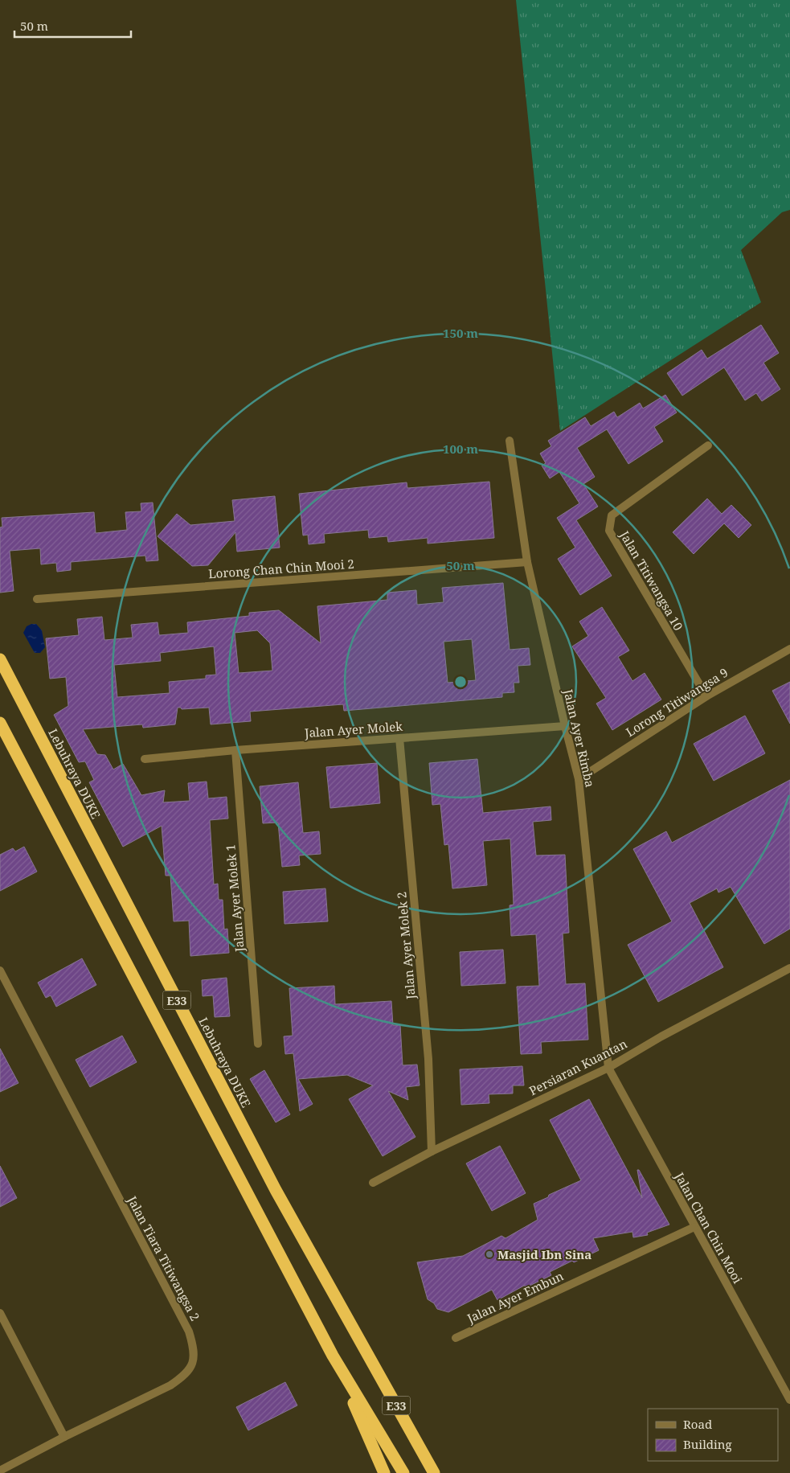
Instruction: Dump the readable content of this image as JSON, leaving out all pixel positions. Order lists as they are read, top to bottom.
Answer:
{
  "streets": {
    "highway": ["Lebuhraya DUKE", "E33"],
    "street": [
      "Lorong Chan Chin Mooi 2",
      "Jalan Titiwangsa 10",
      "Lorong Titiwangsa 9",
      "Jalan Ayer Molek",
      "Jalan Ayer Rimba",
      "Jalan Ayer Molek 1",
      "Jalan Ayer Molek 2",
      "Persiaran Kuantan",
      "Jalan Chan Chin Mooi",
      "Jalan Tiara Titiwangsa 2",
      "Jalan Ayer Embun"
    ]
  },
  "crossings": [
    ["Lorong Chan Chin Mooi 2", "Jalan Ayer Rimba"],
    ["Jalan Titiwangsa 10", "Lorong Titiwangsa 9"],
    ["Lorong Titiwangsa 9", "Jalan Ayer Rimba"],
    ["Jalan Ayer Molek", "Jalan Ayer Rimba"],
    ["Jalan Ayer Molek", "Jalan Ayer Molek 1"],
    ["Jalan Ayer Molek", "Jalan Ayer Molek 2"],
    ["Jalan Ayer Rimba", "Persiaran Kuantan"],
    ["Jalan Ayer Rimba", "Jalan Chan Chin Mooi"],
    ["Jalan Ayer Molek 2", "Persiaran Kuantan"],
    ["Persiaran Kuantan", "Jalan Chan Chin Mooi"],
    ["Jalan Chan Chin Mooi", "Jalan Ayer Embun"]
  ],
  "places": ["Masjid Ibn Sina"],
  "legend": ["Road", "Building"],
  "scale_bar": "50 m",
  "rings": ["150 m", "100 m", "50 m"]
}
